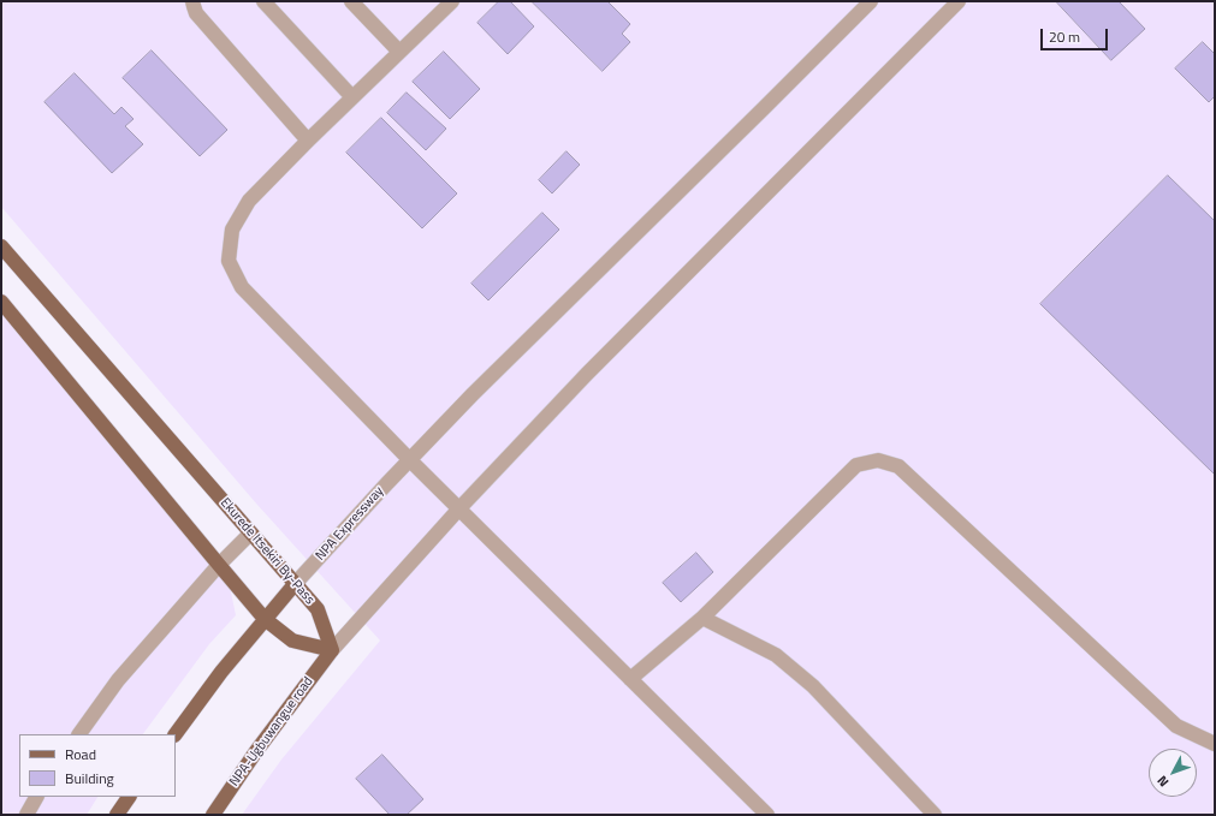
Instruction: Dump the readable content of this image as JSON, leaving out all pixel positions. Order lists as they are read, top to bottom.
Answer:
{
  "streets": {
    "main road": ["NPA Expressway", "Ekurede Itsekiri By-Pass", "NPA-Ugbuwangue road"]
  },
  "crossings": [
    ["NPA Expressway", "Ekurede Itsekiri By-Pass"],
    ["Ekurede Itsekiri By-Pass", "NPA-Ugbuwangue road"]
  ],
  "legend": ["Road", "Building"],
  "scale_bar": "20 m",
  "north": "bottom left"
}
